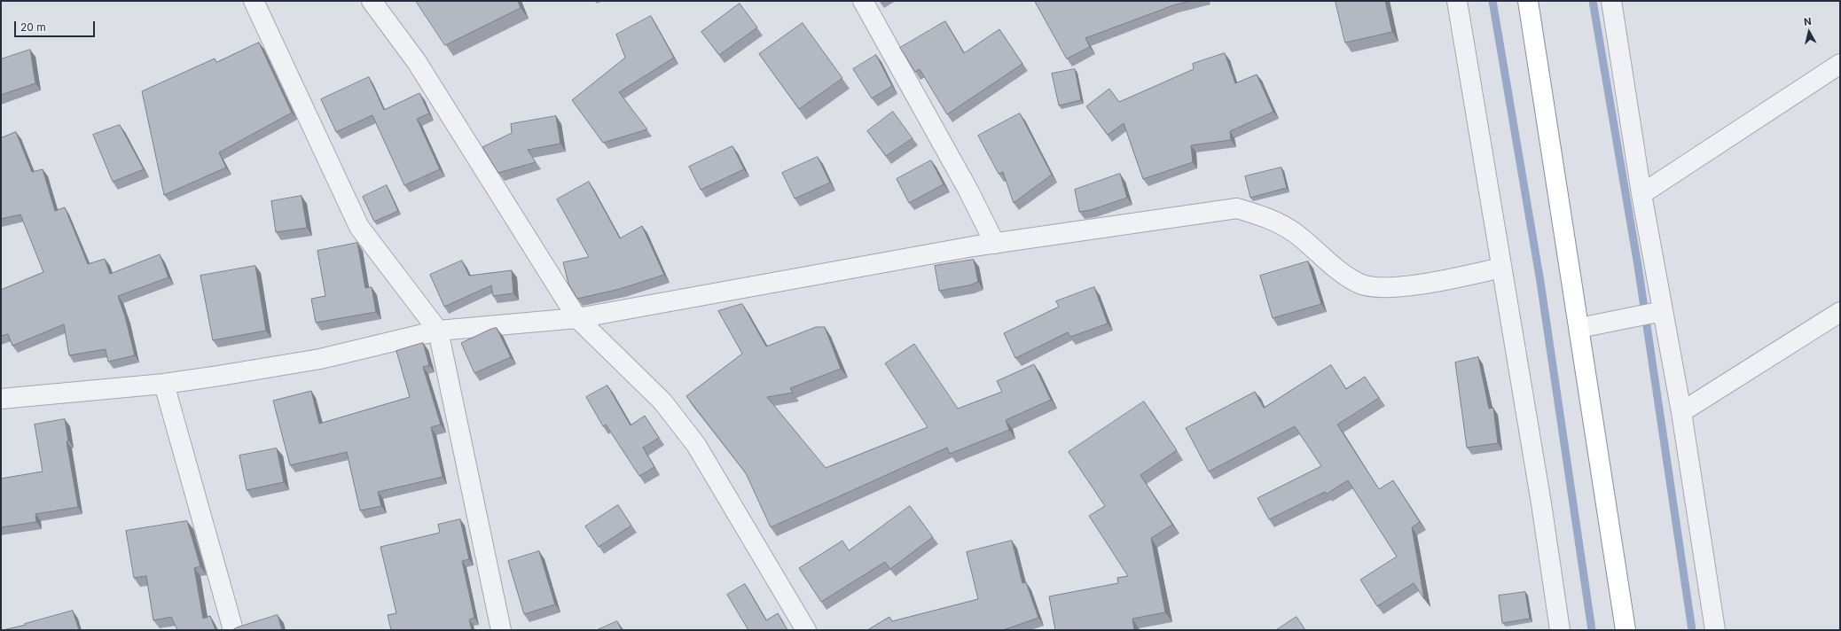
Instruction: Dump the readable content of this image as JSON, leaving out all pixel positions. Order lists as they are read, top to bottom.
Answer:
{
  "scale_bar": "20 m",
  "north": "top"
}
